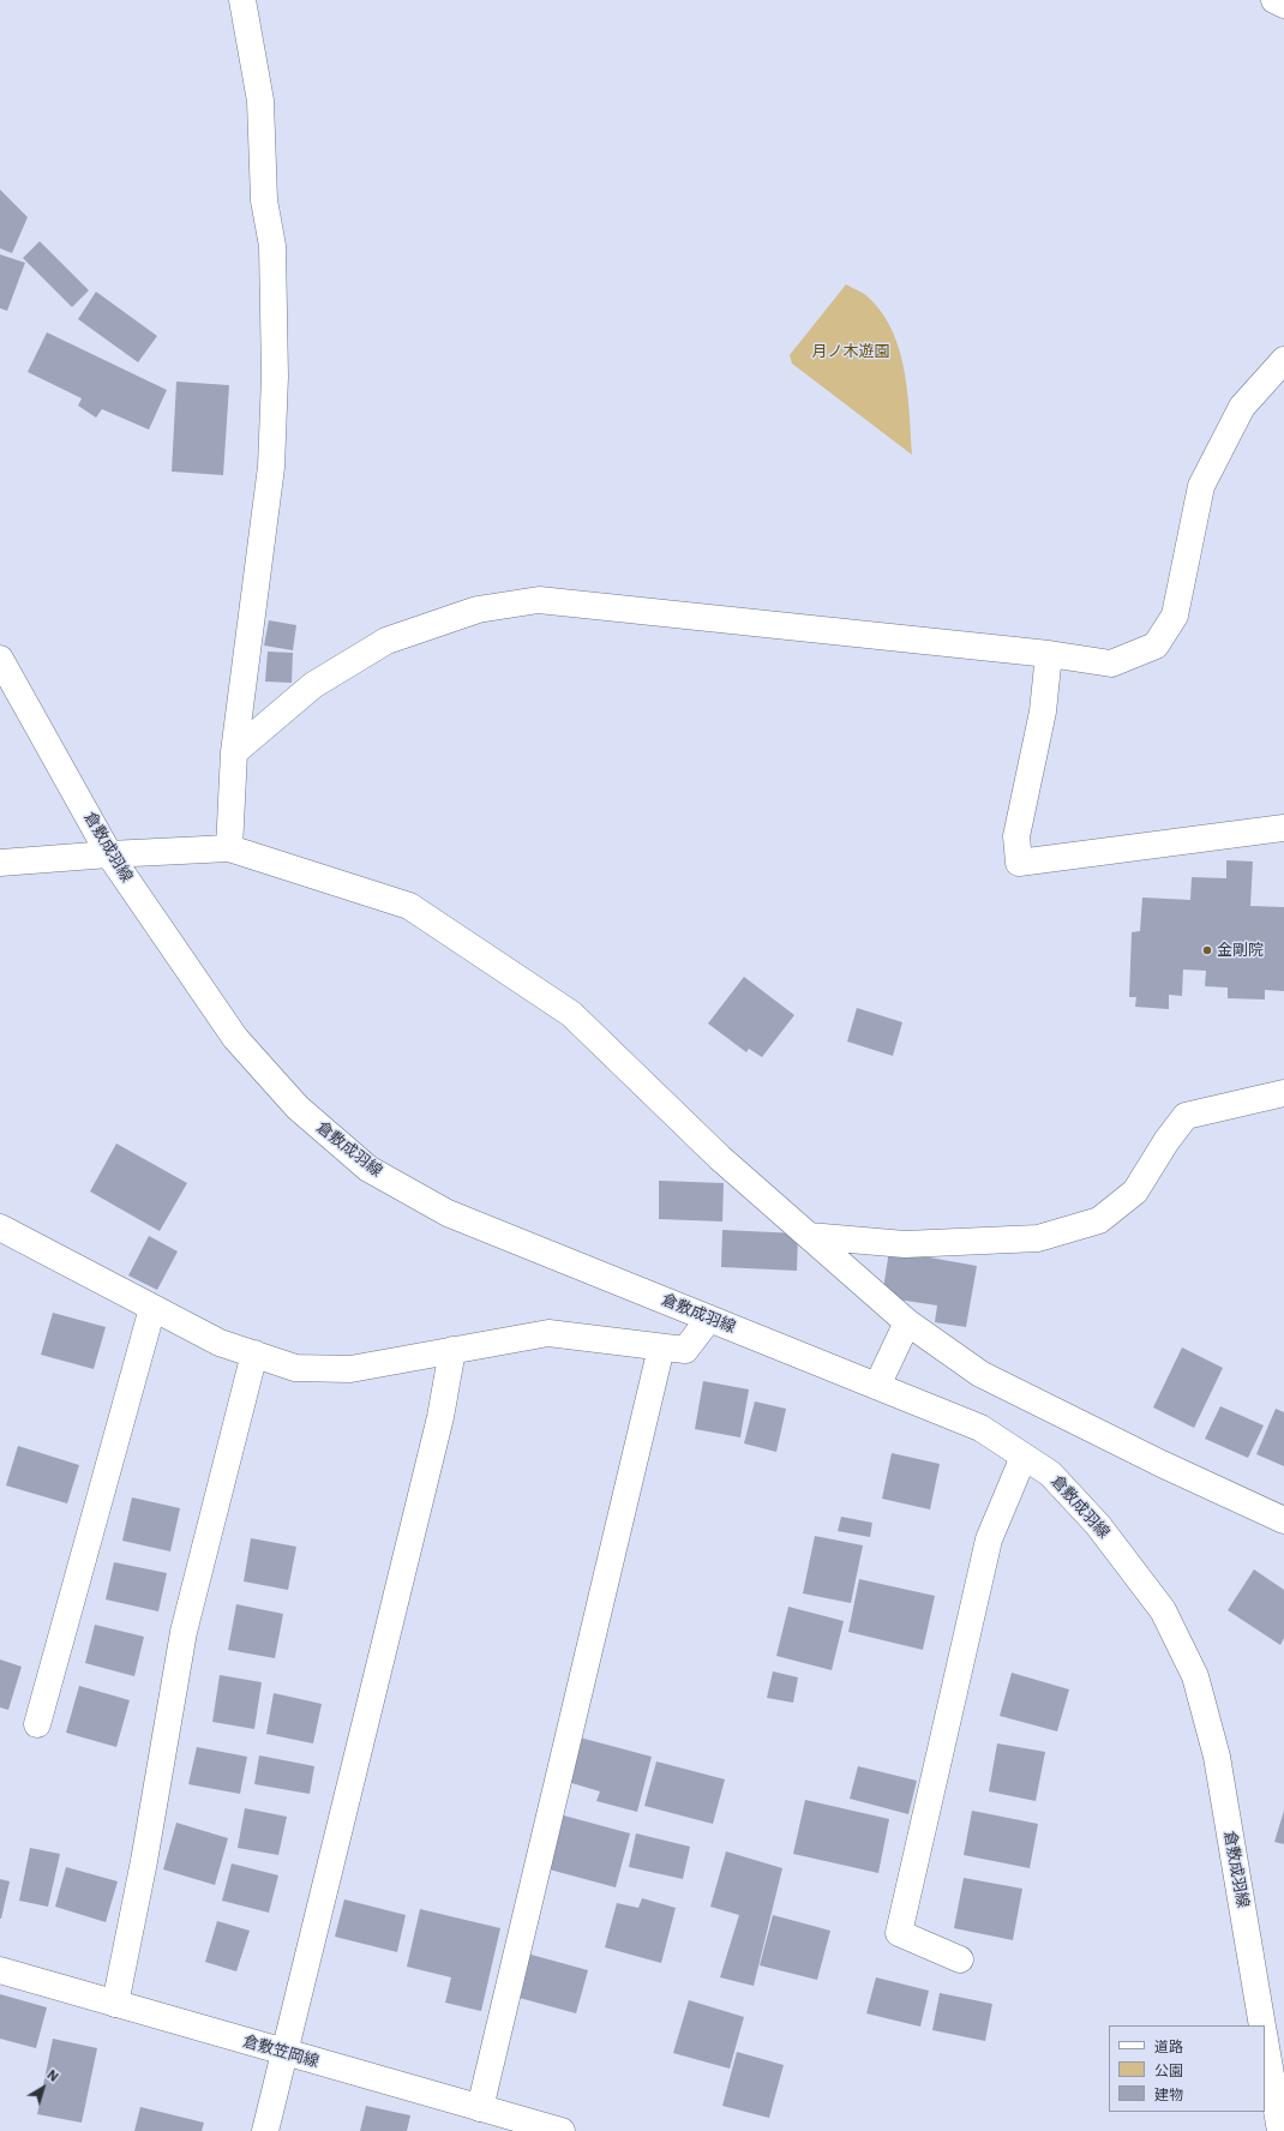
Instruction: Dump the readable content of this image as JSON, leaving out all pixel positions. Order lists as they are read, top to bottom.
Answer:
{
  "streets": {
    "main road": ["倉敷成羽線", "倉敷笠岡線"]
  },
  "parks": ["月ノ木遊園"],
  "places": ["金剛院"],
  "legend": ["道路", "公園", "建物"],
  "north": "top right"
}
